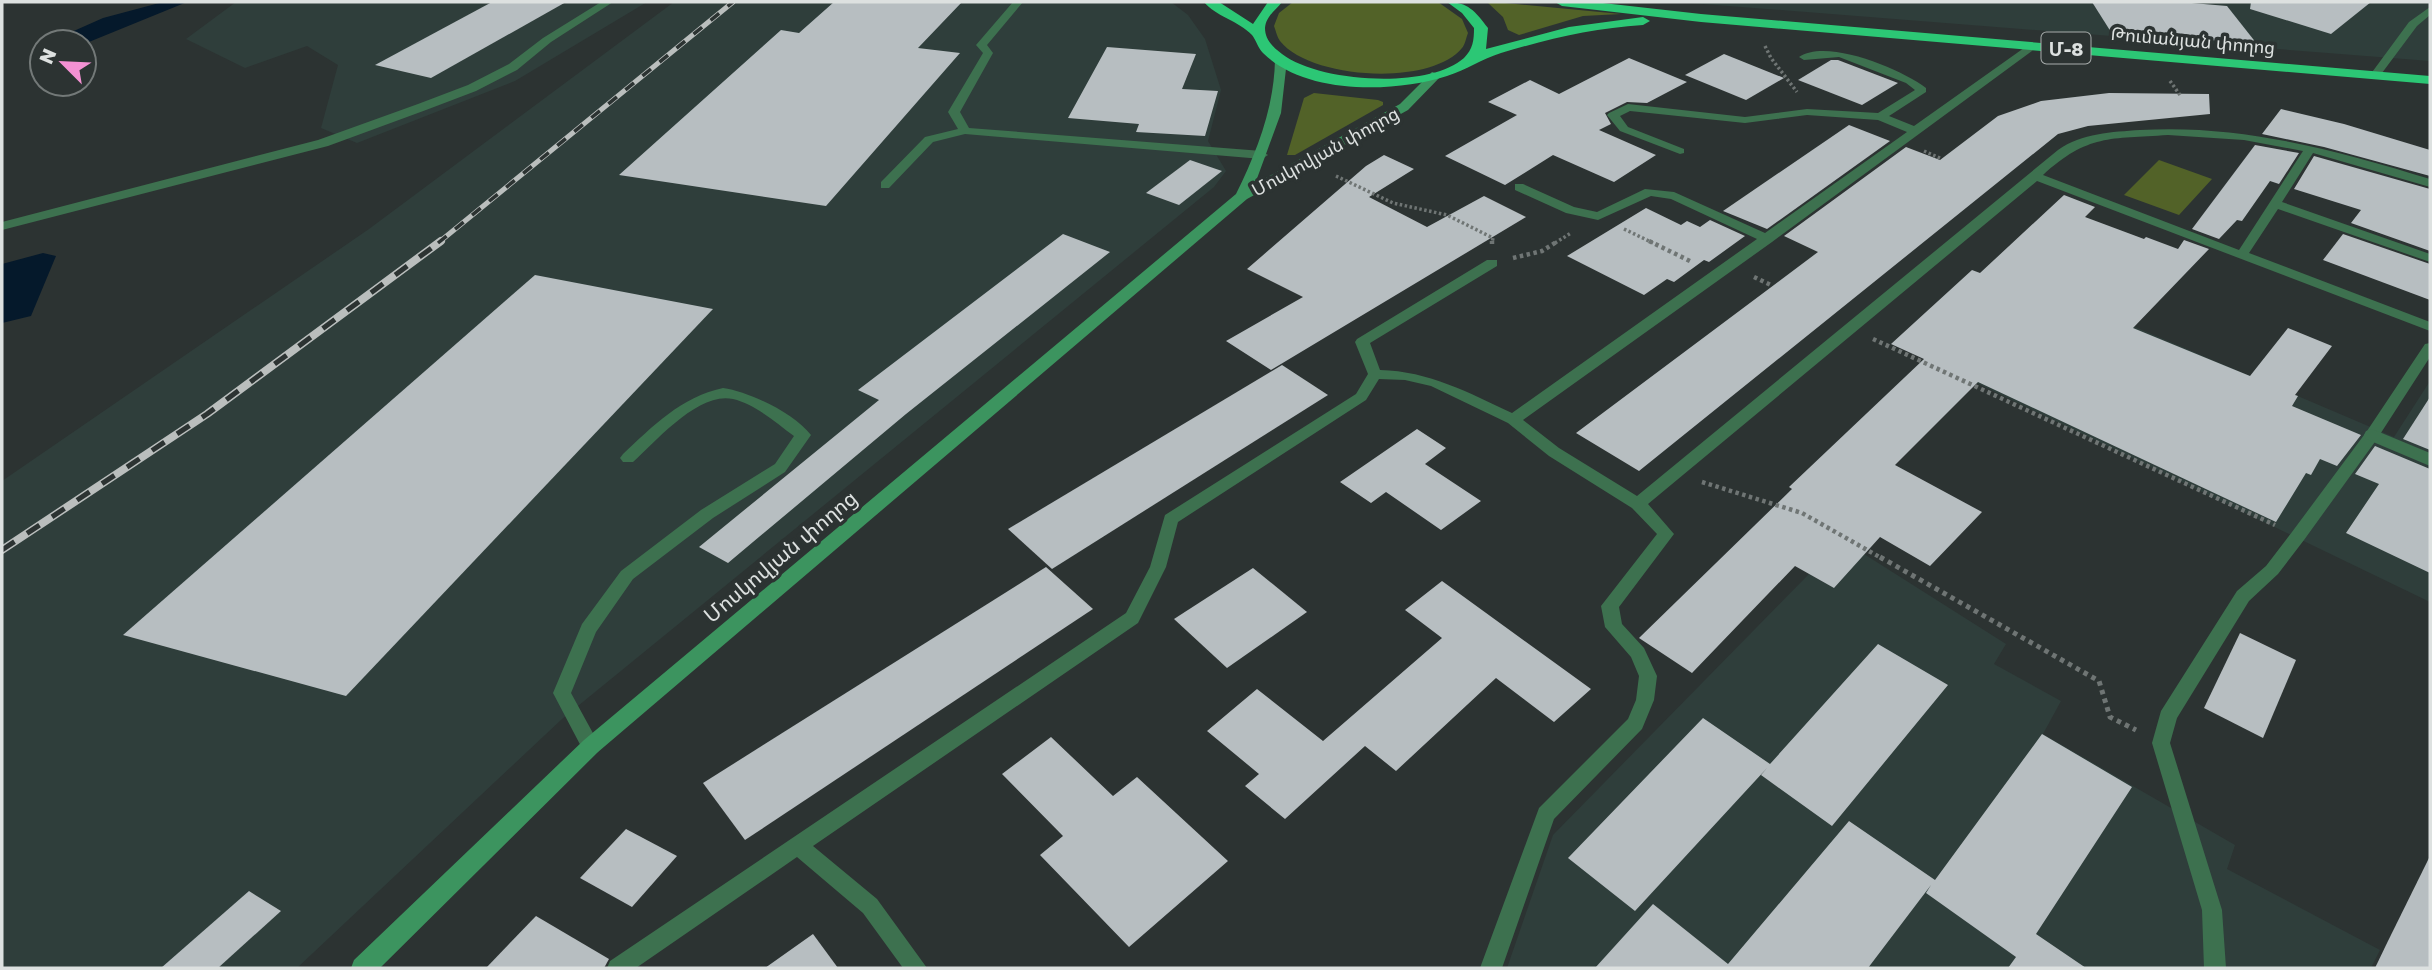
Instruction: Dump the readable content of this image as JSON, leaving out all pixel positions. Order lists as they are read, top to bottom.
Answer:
{
  "streets": {
    "highway": ["Թումանյան փողոց", "Մ-8"],
    "street": ["Մոսկովյան փողոց"]
  },
  "crossings": [
    ["Թումանյան փողոց", "Մ-8"]
  ],
  "north": "top left"
}
